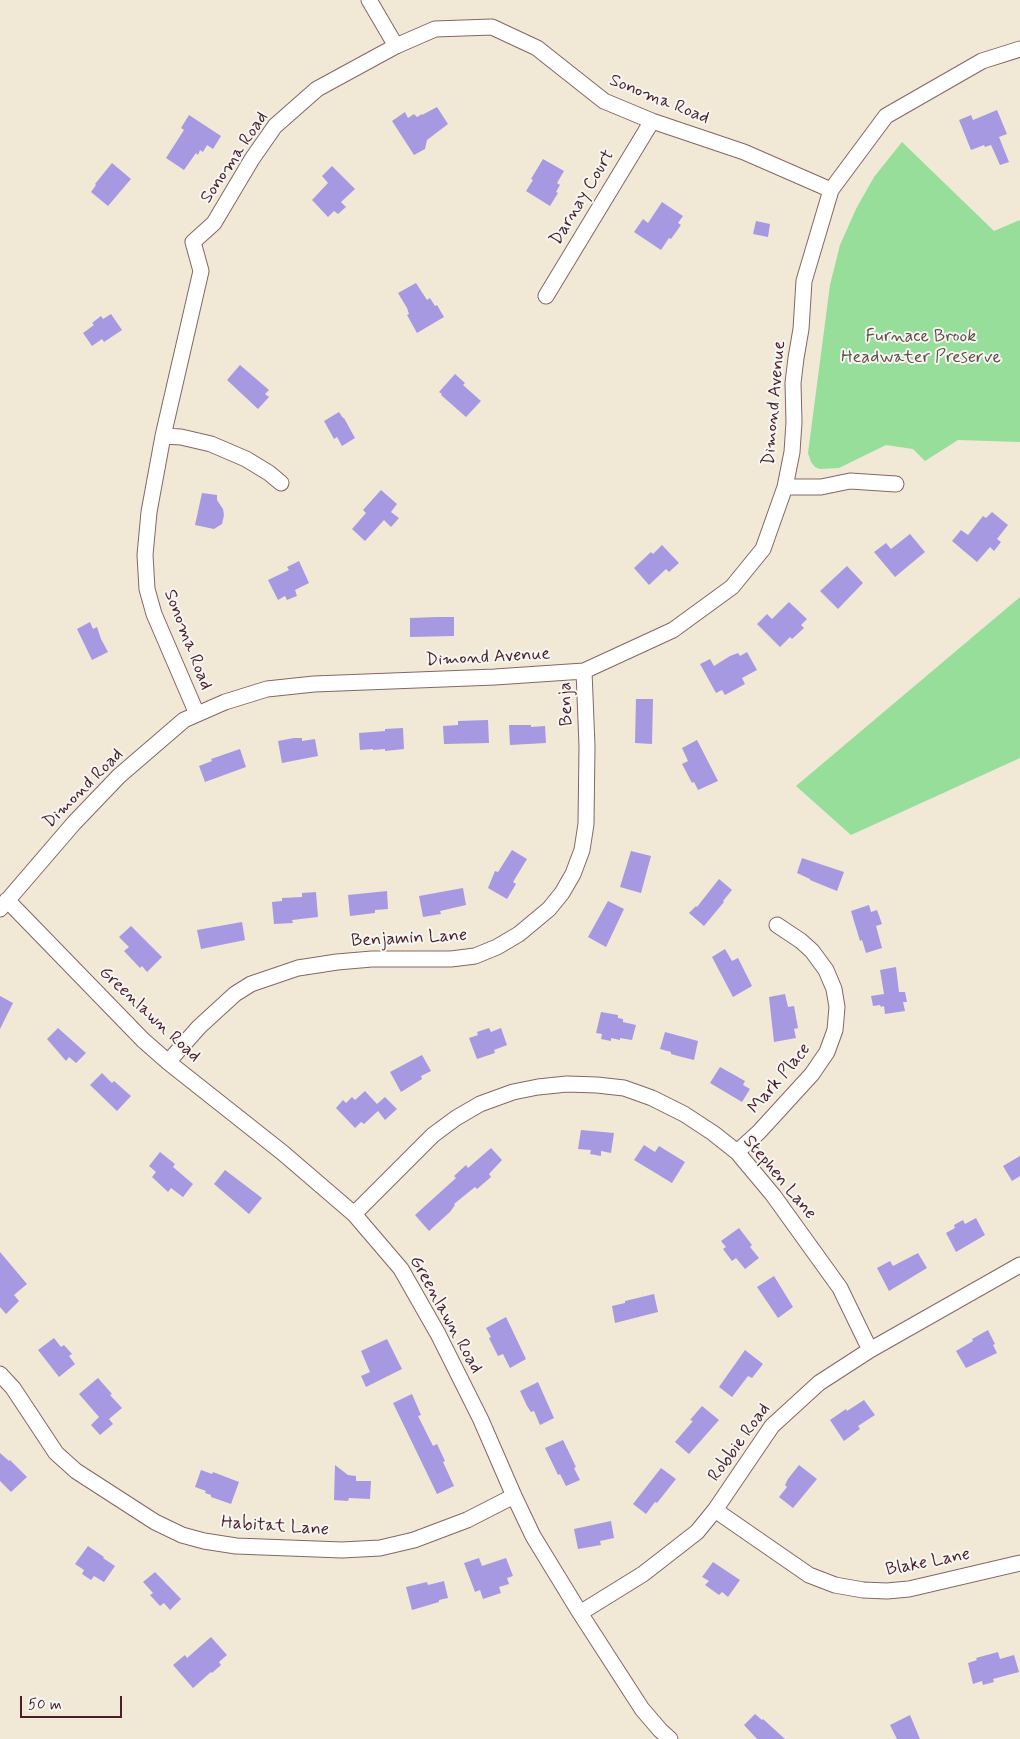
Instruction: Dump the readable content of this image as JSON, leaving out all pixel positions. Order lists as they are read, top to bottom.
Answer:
{
  "streets": {
    "street": [
      "Sonoma Road",
      "Darnay Court",
      "Dimond Avenue",
      "Benja",
      "Dimond Road",
      "Benjamin Lane",
      "Greenlawn Road",
      "Mark Place",
      "Stephen Lane",
      "Robbie Road",
      "Habitat Lane",
      "Blake Lane"
    ]
  },
  "crossings": [
    ["Sonoma Road", "Darnay Court"],
    ["Sonoma Road", "Dimond Avenue"],
    ["Sonoma Road", "Dimond Road"],
    ["Dimond Avenue", "Benja"],
    ["Dimond Avenue", "Dimond Road"],
    ["Benja", "Benjamin Lane"],
    ["Dimond Road", "Greenlawn Road"],
    ["Benjamin Lane", "Greenlawn Road"],
    ["Greenlawn Road", "Stephen Lane"],
    ["Greenlawn Road", "Robbie Road"],
    ["Greenlawn Road", "Habitat Lane"],
    ["Mark Place", "Stephen Lane"],
    ["Stephen Lane", "Robbie Road"],
    ["Robbie Road", "Blake Lane"]
  ],
  "parks": ["Furnace Brook Headwater Preserve"],
  "scale_bar": "50 m"
}
